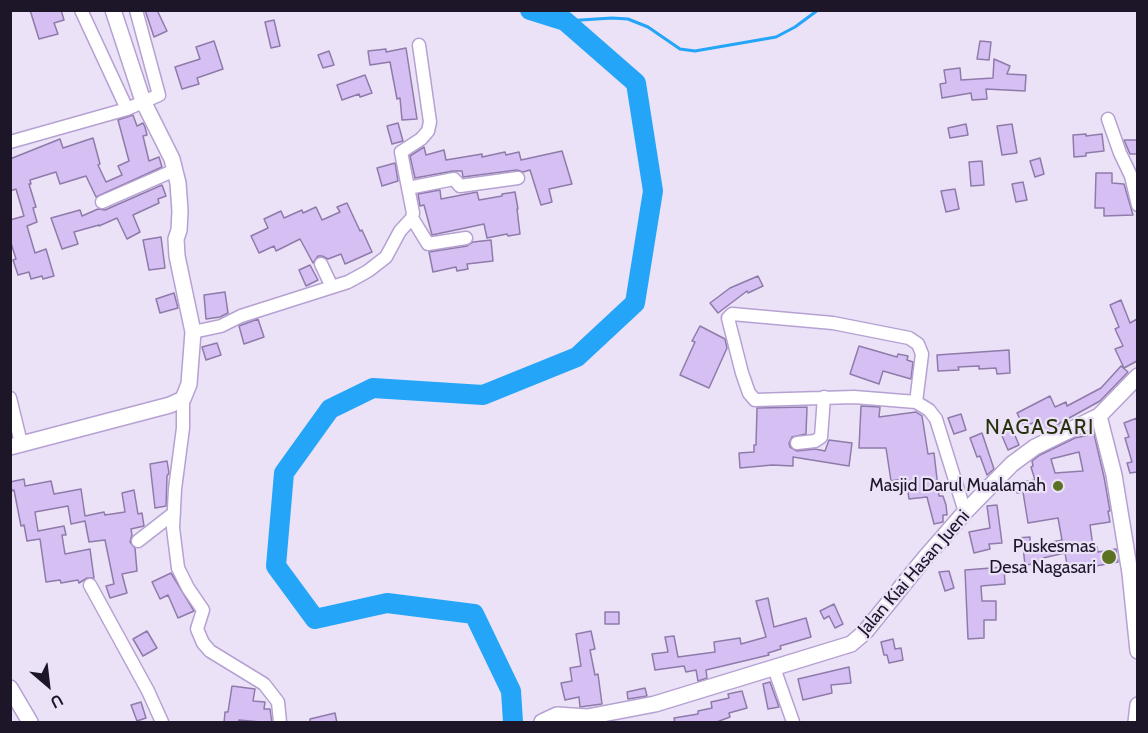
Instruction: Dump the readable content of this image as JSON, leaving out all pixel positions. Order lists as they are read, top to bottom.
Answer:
{
  "streets": {
    "street": ["Jalan Kiai Hasan Jueni"]
  },
  "districts": ["NAGASARI"],
  "places": ["Masjid Darul Mualamah", "Puskesmas Desa Nagasari"],
  "north": "bottom right"
}
